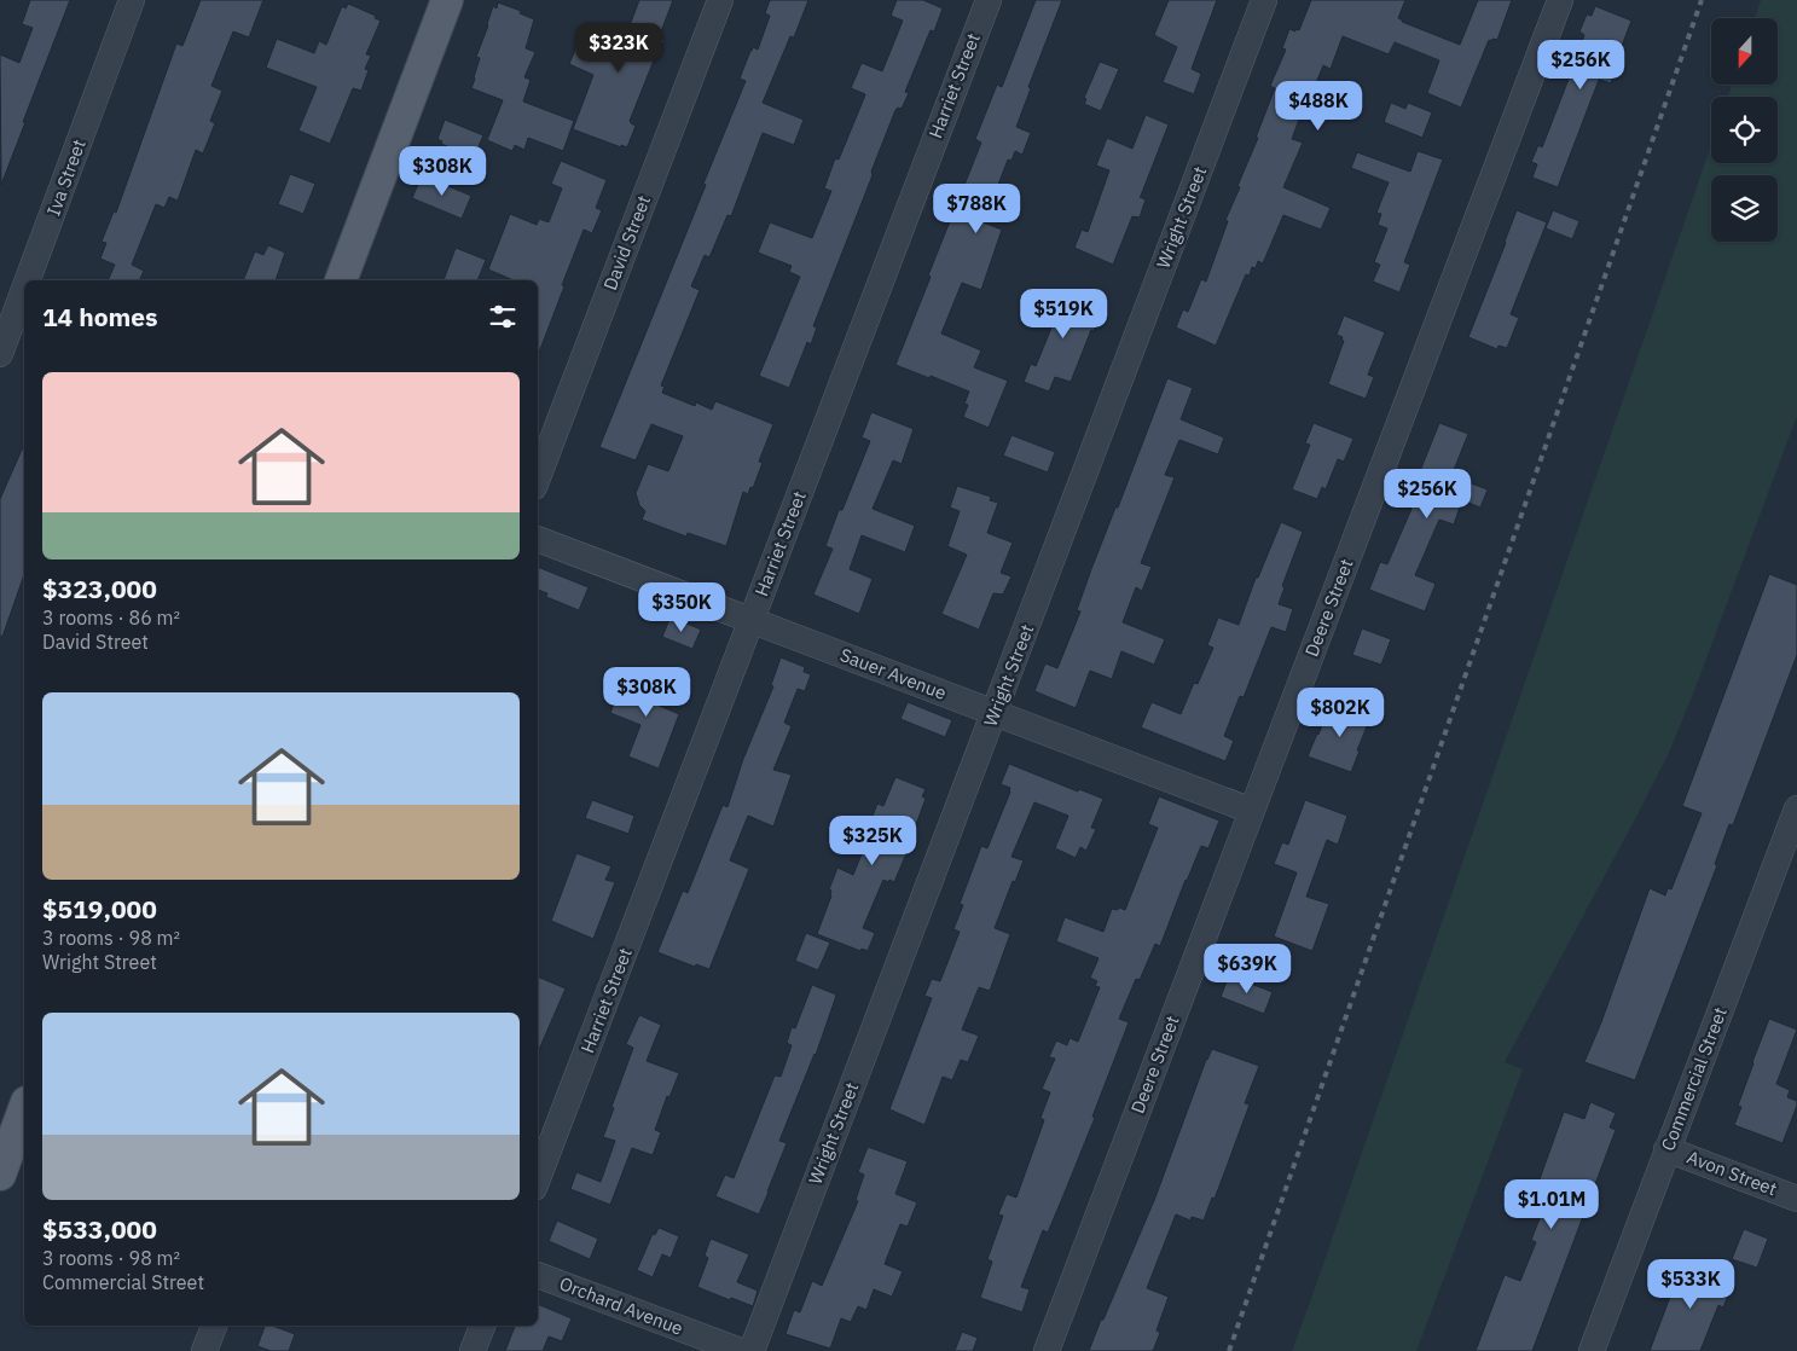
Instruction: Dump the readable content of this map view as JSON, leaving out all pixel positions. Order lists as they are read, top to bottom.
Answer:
{
  "streets": {
    "street": [
      "Harriet Street",
      "Iva Street",
      "Wright Street",
      "David Street",
      "Deere Street",
      "Sauer Avenue",
      "Commercial Street",
      "Avon Street",
      "Orchard Avenue"
    ]
  },
  "crossings": [
    ["Harriet Street", "Sauer Avenue"],
    ["Wright Street", "Sauer Avenue"],
    ["Deere Street", "Sauer Avenue"],
    ["Commercial Street", "Avon Street"]
  ],
  "north": "bottom",
  "page": {
    "price": [
      "$323K",
      "$256K",
      "$488K",
      "$308K",
      "$788K",
      "$519K",
      "$256K",
      "$350K",
      "$308K",
      "$802K",
      "$325K",
      "$639K",
      "$1.01M",
      "$533K"
    ],
    "heading": "14 homes",
    "list": [
      {
        "name": "$323,000",
        "note": "3 rooms · 86 m² · David Street"
      },
      {
        "name": "$519,000",
        "note": "3 rooms · 98 m² · Wright Street"
      },
      {
        "name": "$533,000",
        "note": "3 rooms · 98 m² · Commercial Street"
      }
    ]
  }
}
